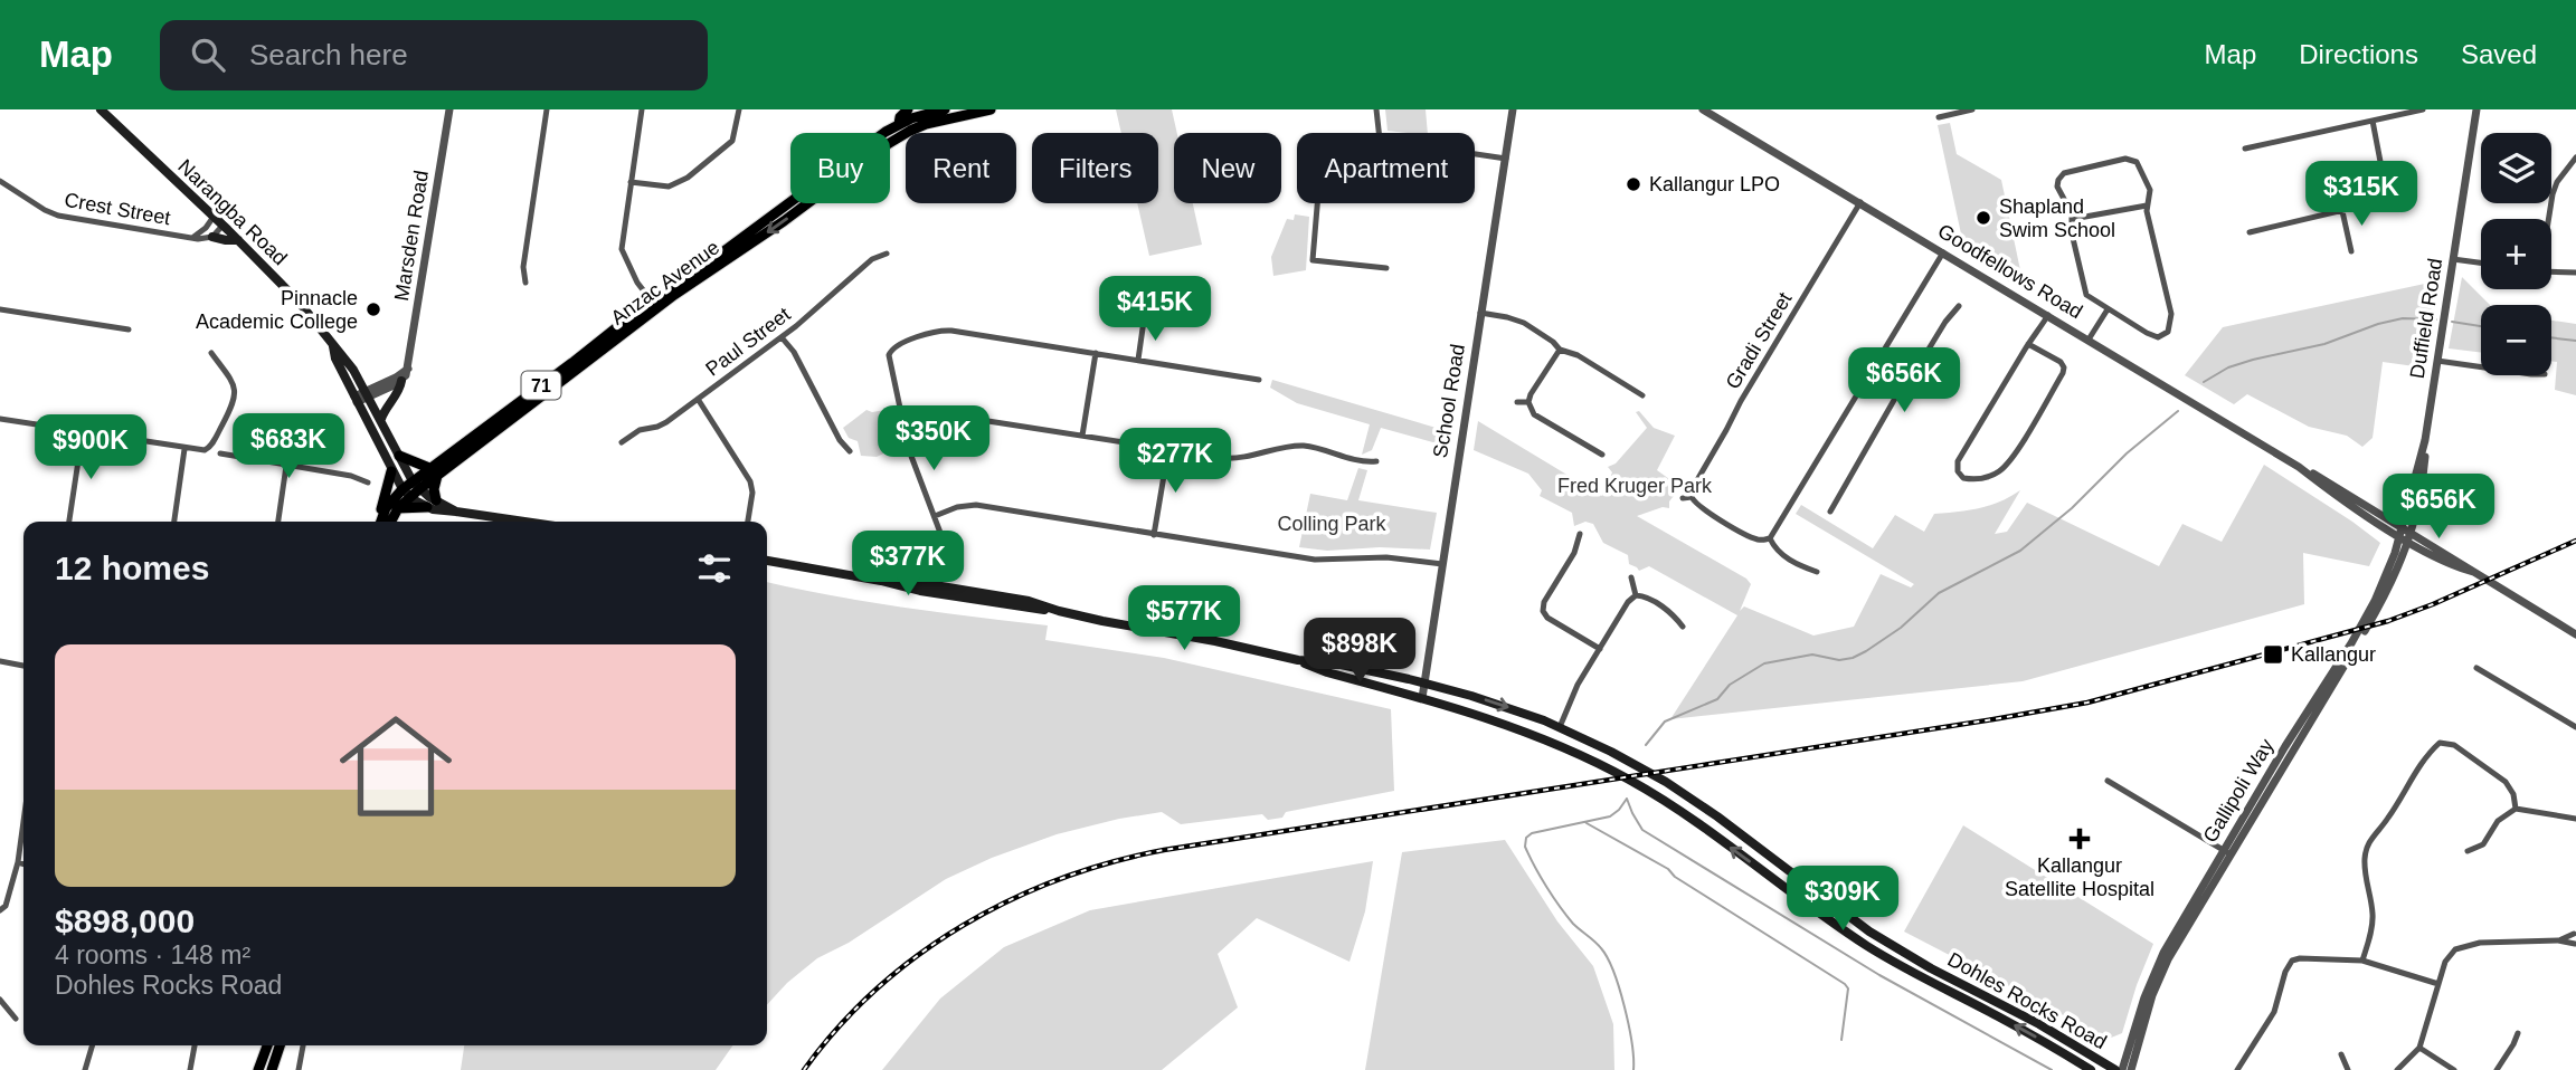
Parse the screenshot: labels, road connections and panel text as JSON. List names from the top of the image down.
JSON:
{
  "streets": {
    "highway": ["Anzac Avenue", "71"],
    "main road": ["Narangba Road", "Dohles Rocks Road"],
    "street": [
      "Crest Street",
      "Marsden Road",
      "Goodfellows Road",
      "Duffield Road",
      "Gradi Street",
      "Paul Street",
      "School Road",
      "Gallipoli Way"
    ]
  },
  "crossings": [
    ["Crest Street", "Narangba Road"],
    ["Narangba Road", "Anzac Avenue"],
    ["Goodfellows Road", "Duffield Road"],
    ["Goodfellows Road", "Gradi Street"],
    ["Goodfellows Road", "Gallipoli Way"],
    ["Duffield Road", "Gallipoli Way"],
    ["School Road", "Dohles Rocks Road"]
  ],
  "parks": ["Fred Kruger Park", "Colling Park"],
  "places": {
    "other": ["Kallangur LPO", "Shapland Swim School", "Pinnacle Academic College"],
    "transit": ["Kallangur"],
    "health": ["Kallangur Satellite Hospital"]
  },
  "page": {
    "header": "Map",
    "search": "Search here",
    "nav": ["Map", "Directions", "Saved"],
    "map_buttons": ["+", "−"],
    "chip": [
      "Buy",
      "Rent",
      "Filters",
      "New",
      "Apartment"
    ],
    "price": [
      "$315K",
      "$415K",
      "$656K",
      "$350K",
      "$683K",
      "$900K",
      "$277K",
      "$656K",
      "$377K",
      "$577K",
      "$898K",
      "$309K"
    ],
    "heading": "12 homes",
    "list": [
      {
        "name": "$898,000",
        "note": "4 rooms · 148 m² · Dohles Rocks Road"
      }
    ]
  }
}
